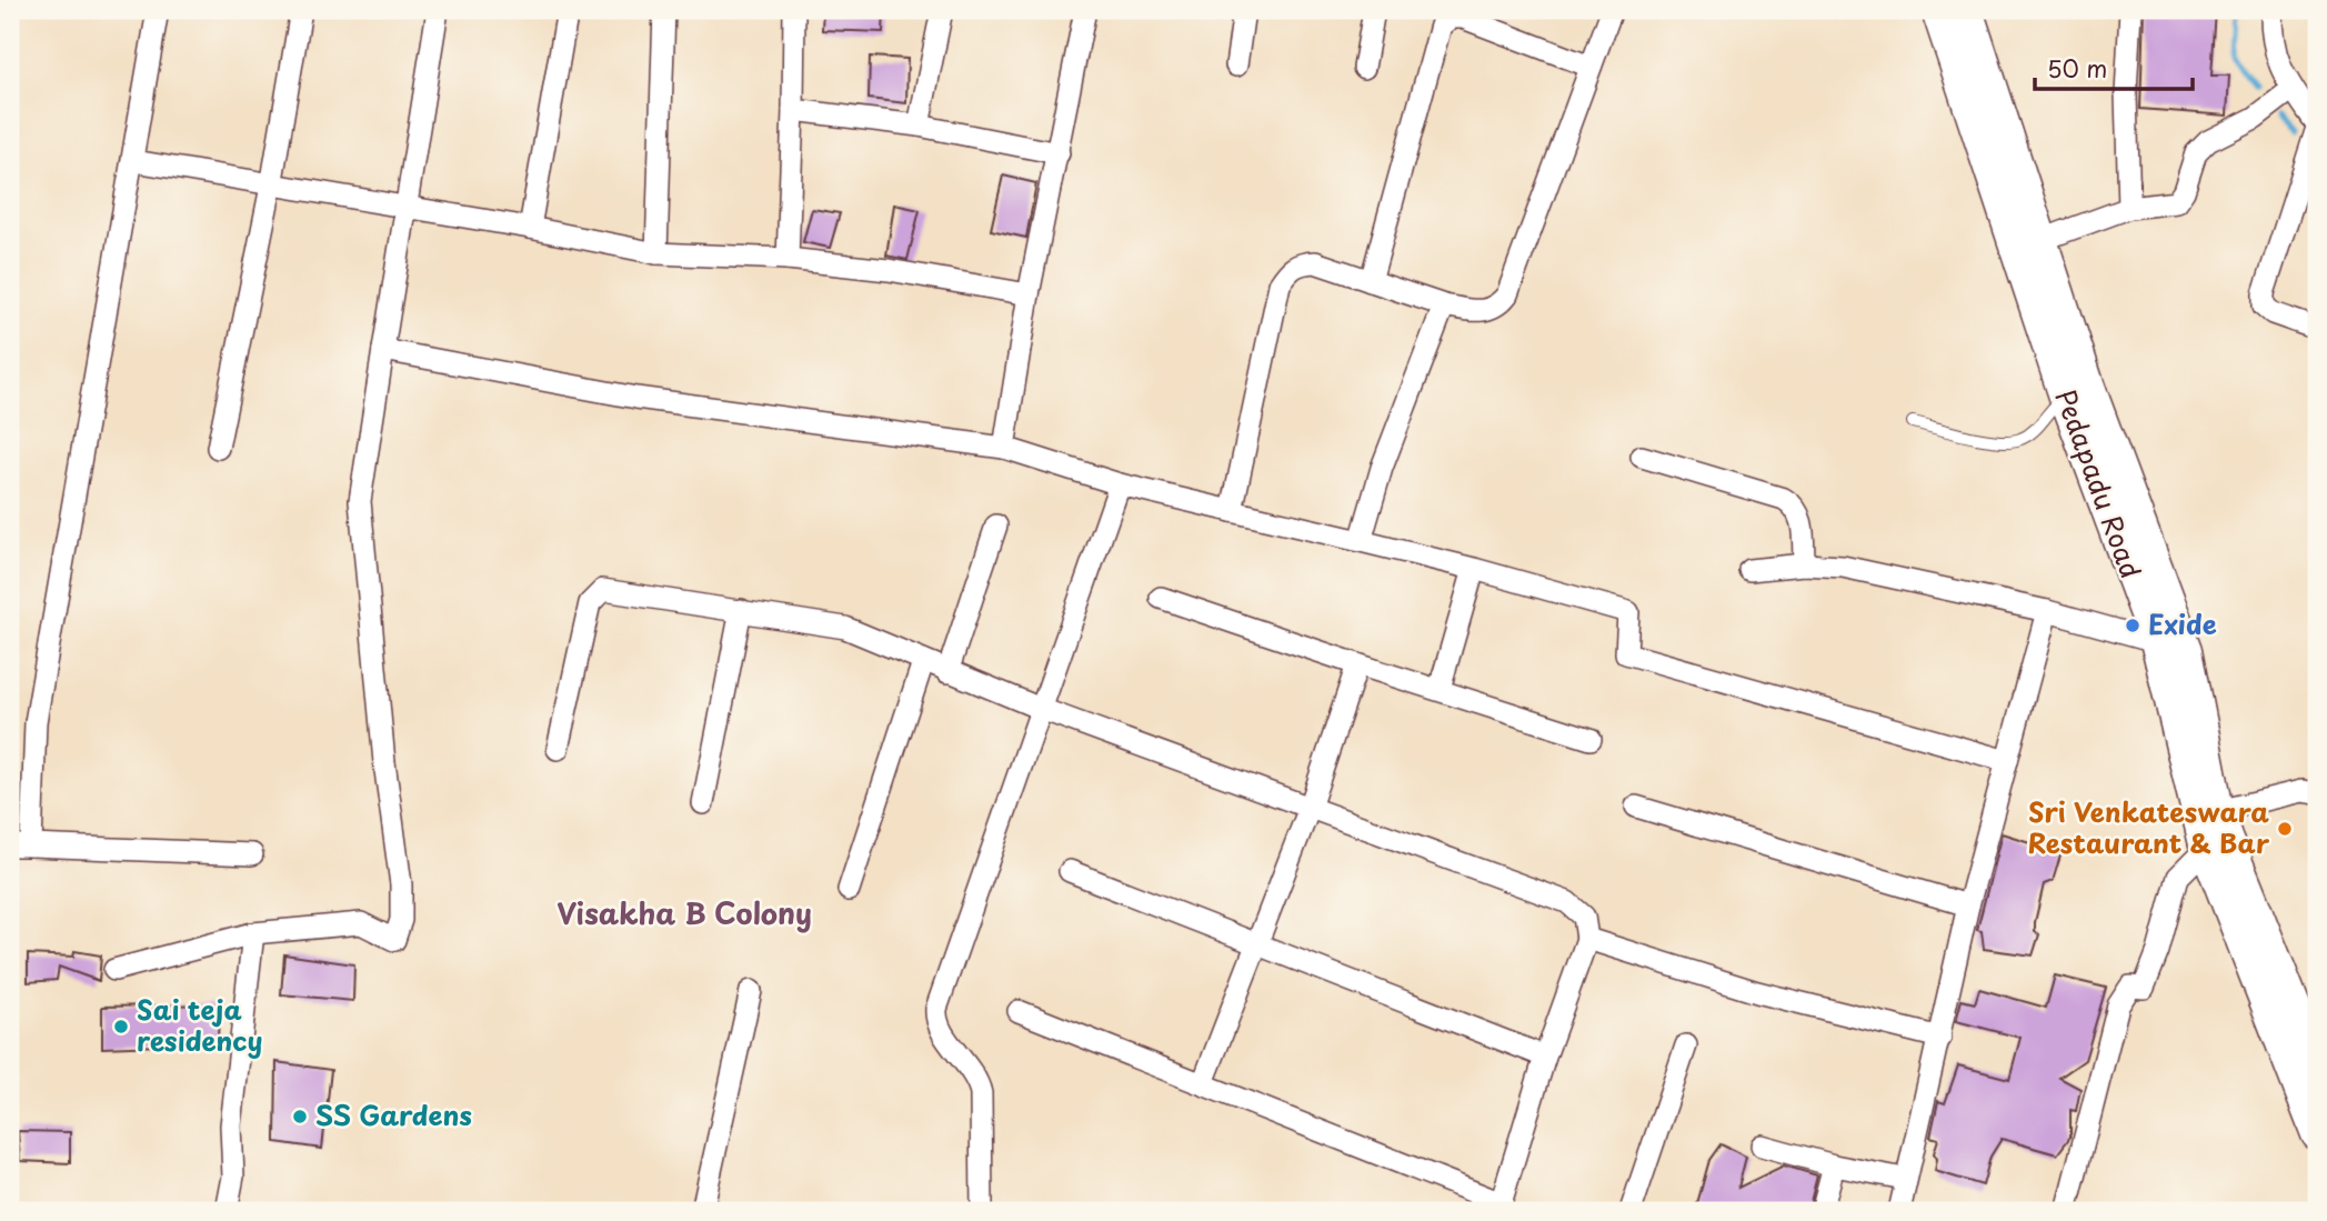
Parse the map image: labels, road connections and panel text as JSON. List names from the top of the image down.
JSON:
{
  "streets": {
    "main road": ["Pedapadu Road"]
  },
  "districts": ["Visakha B Colony"],
  "places": [
    "Exide",
    "Sri Venkateswara Restaurant & Bar",
    "Sai teja residency",
    "SS Gardens"
  ],
  "scale_bar": "50 m"
}
